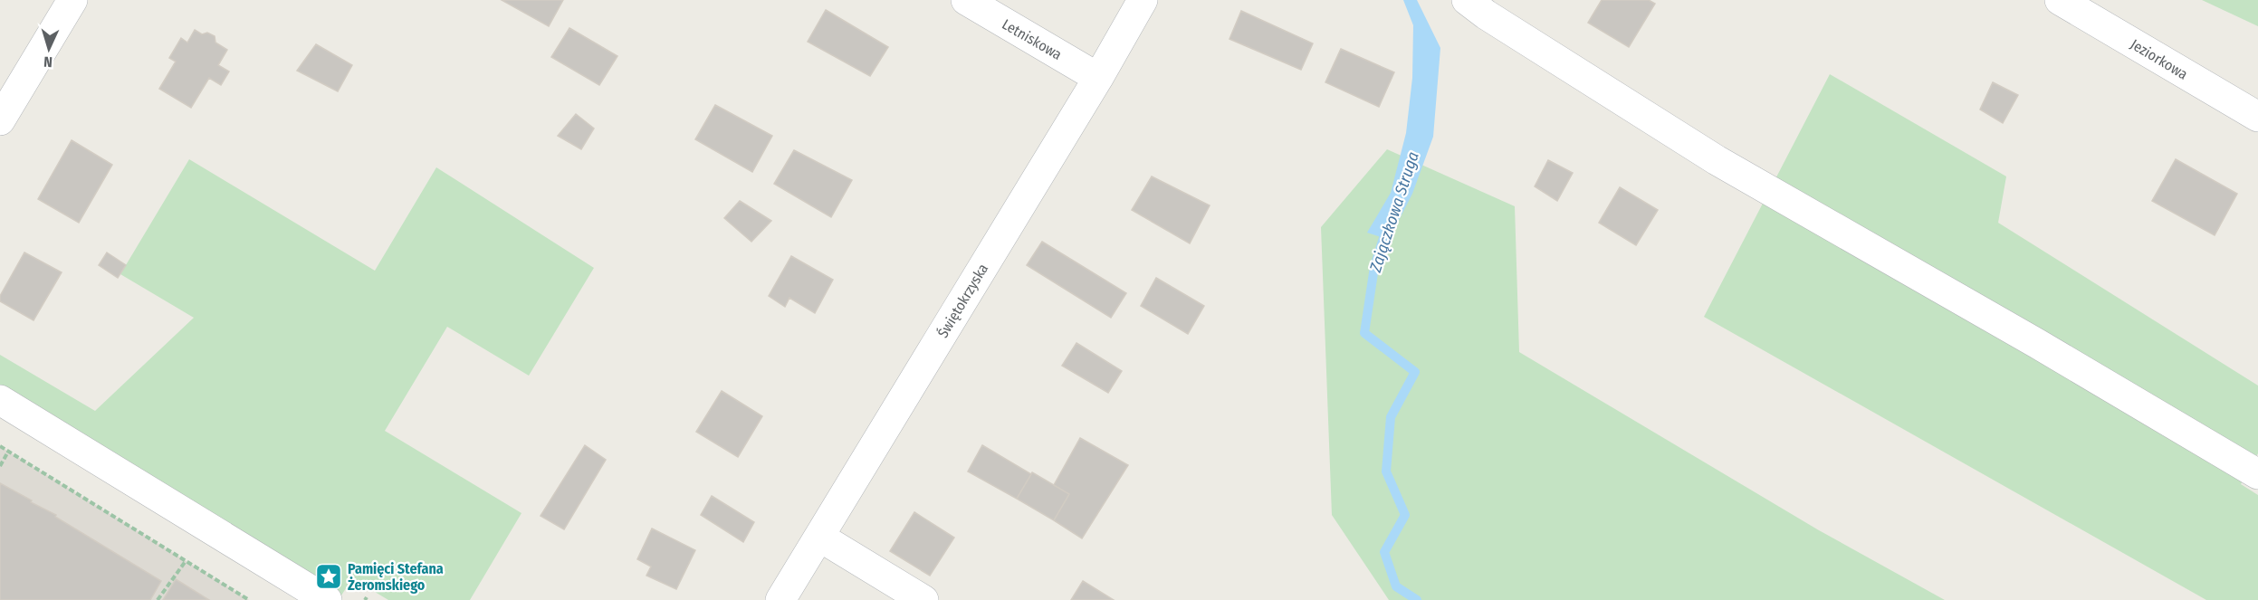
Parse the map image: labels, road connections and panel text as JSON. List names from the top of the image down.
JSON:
{
  "streets": {
    "street": ["Letniskowa", "Jeziorkowa", "Świętokrzyska"]
  },
  "crossings": [
    ["Letniskowa", "Świętokrzyska"]
  ],
  "water": ["Zajączkowa Struga"],
  "places": {
    "place": ["Pamięci Stefana Żeromskiego"]
  },
  "north": "bottom"
}
